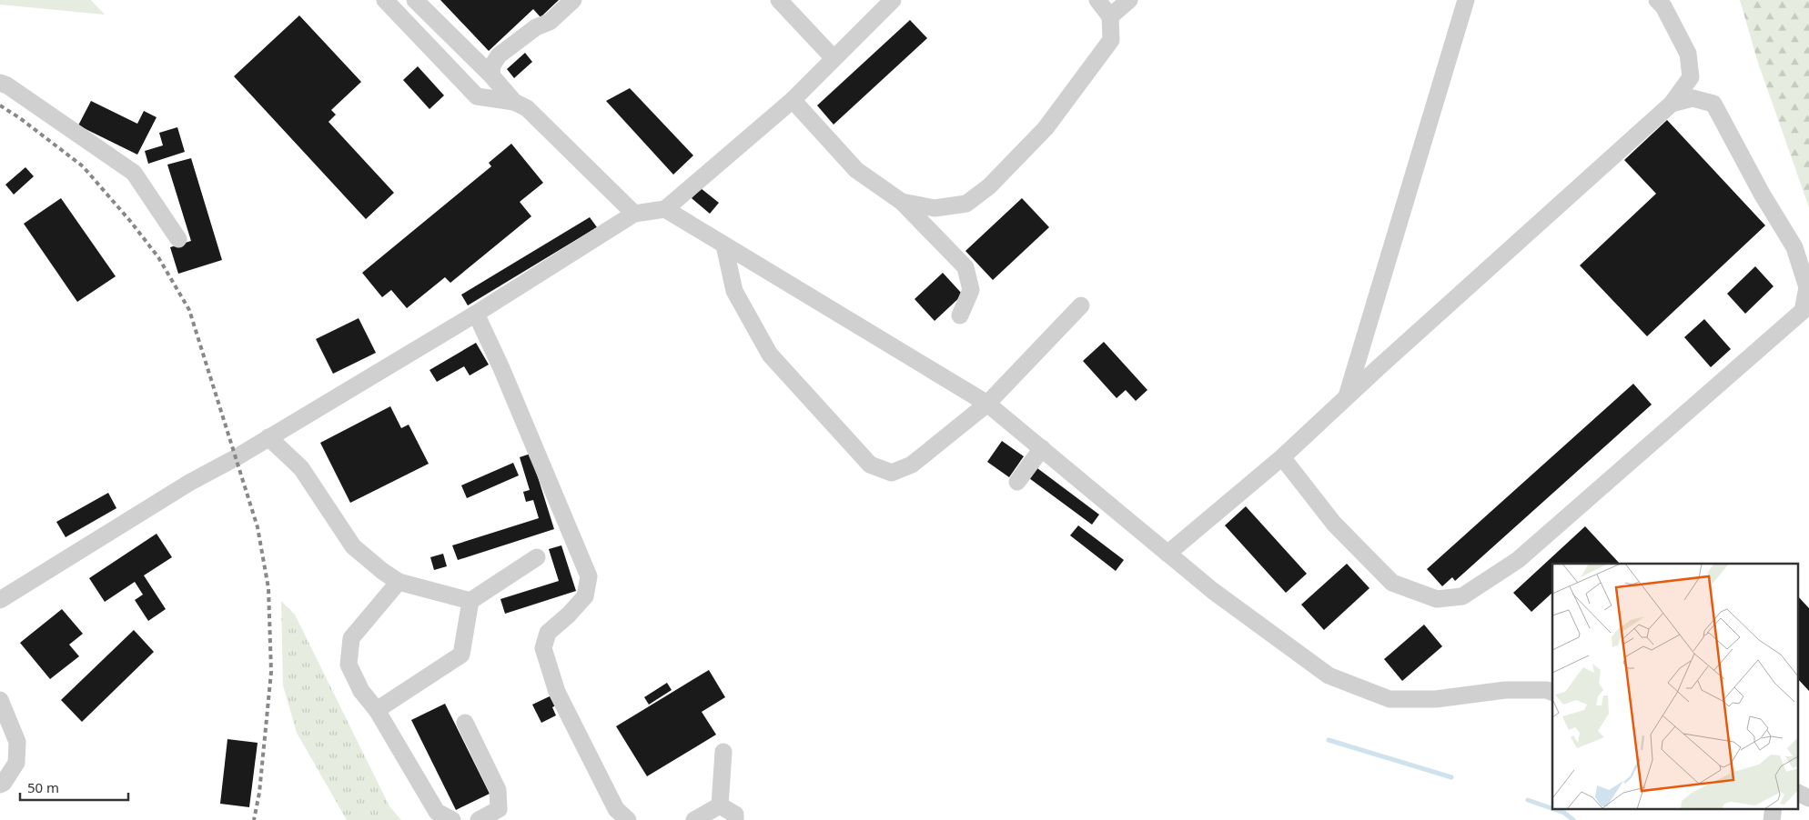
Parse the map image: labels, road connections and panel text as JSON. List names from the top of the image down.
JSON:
{
  "scale_bar": "50 m"
}
